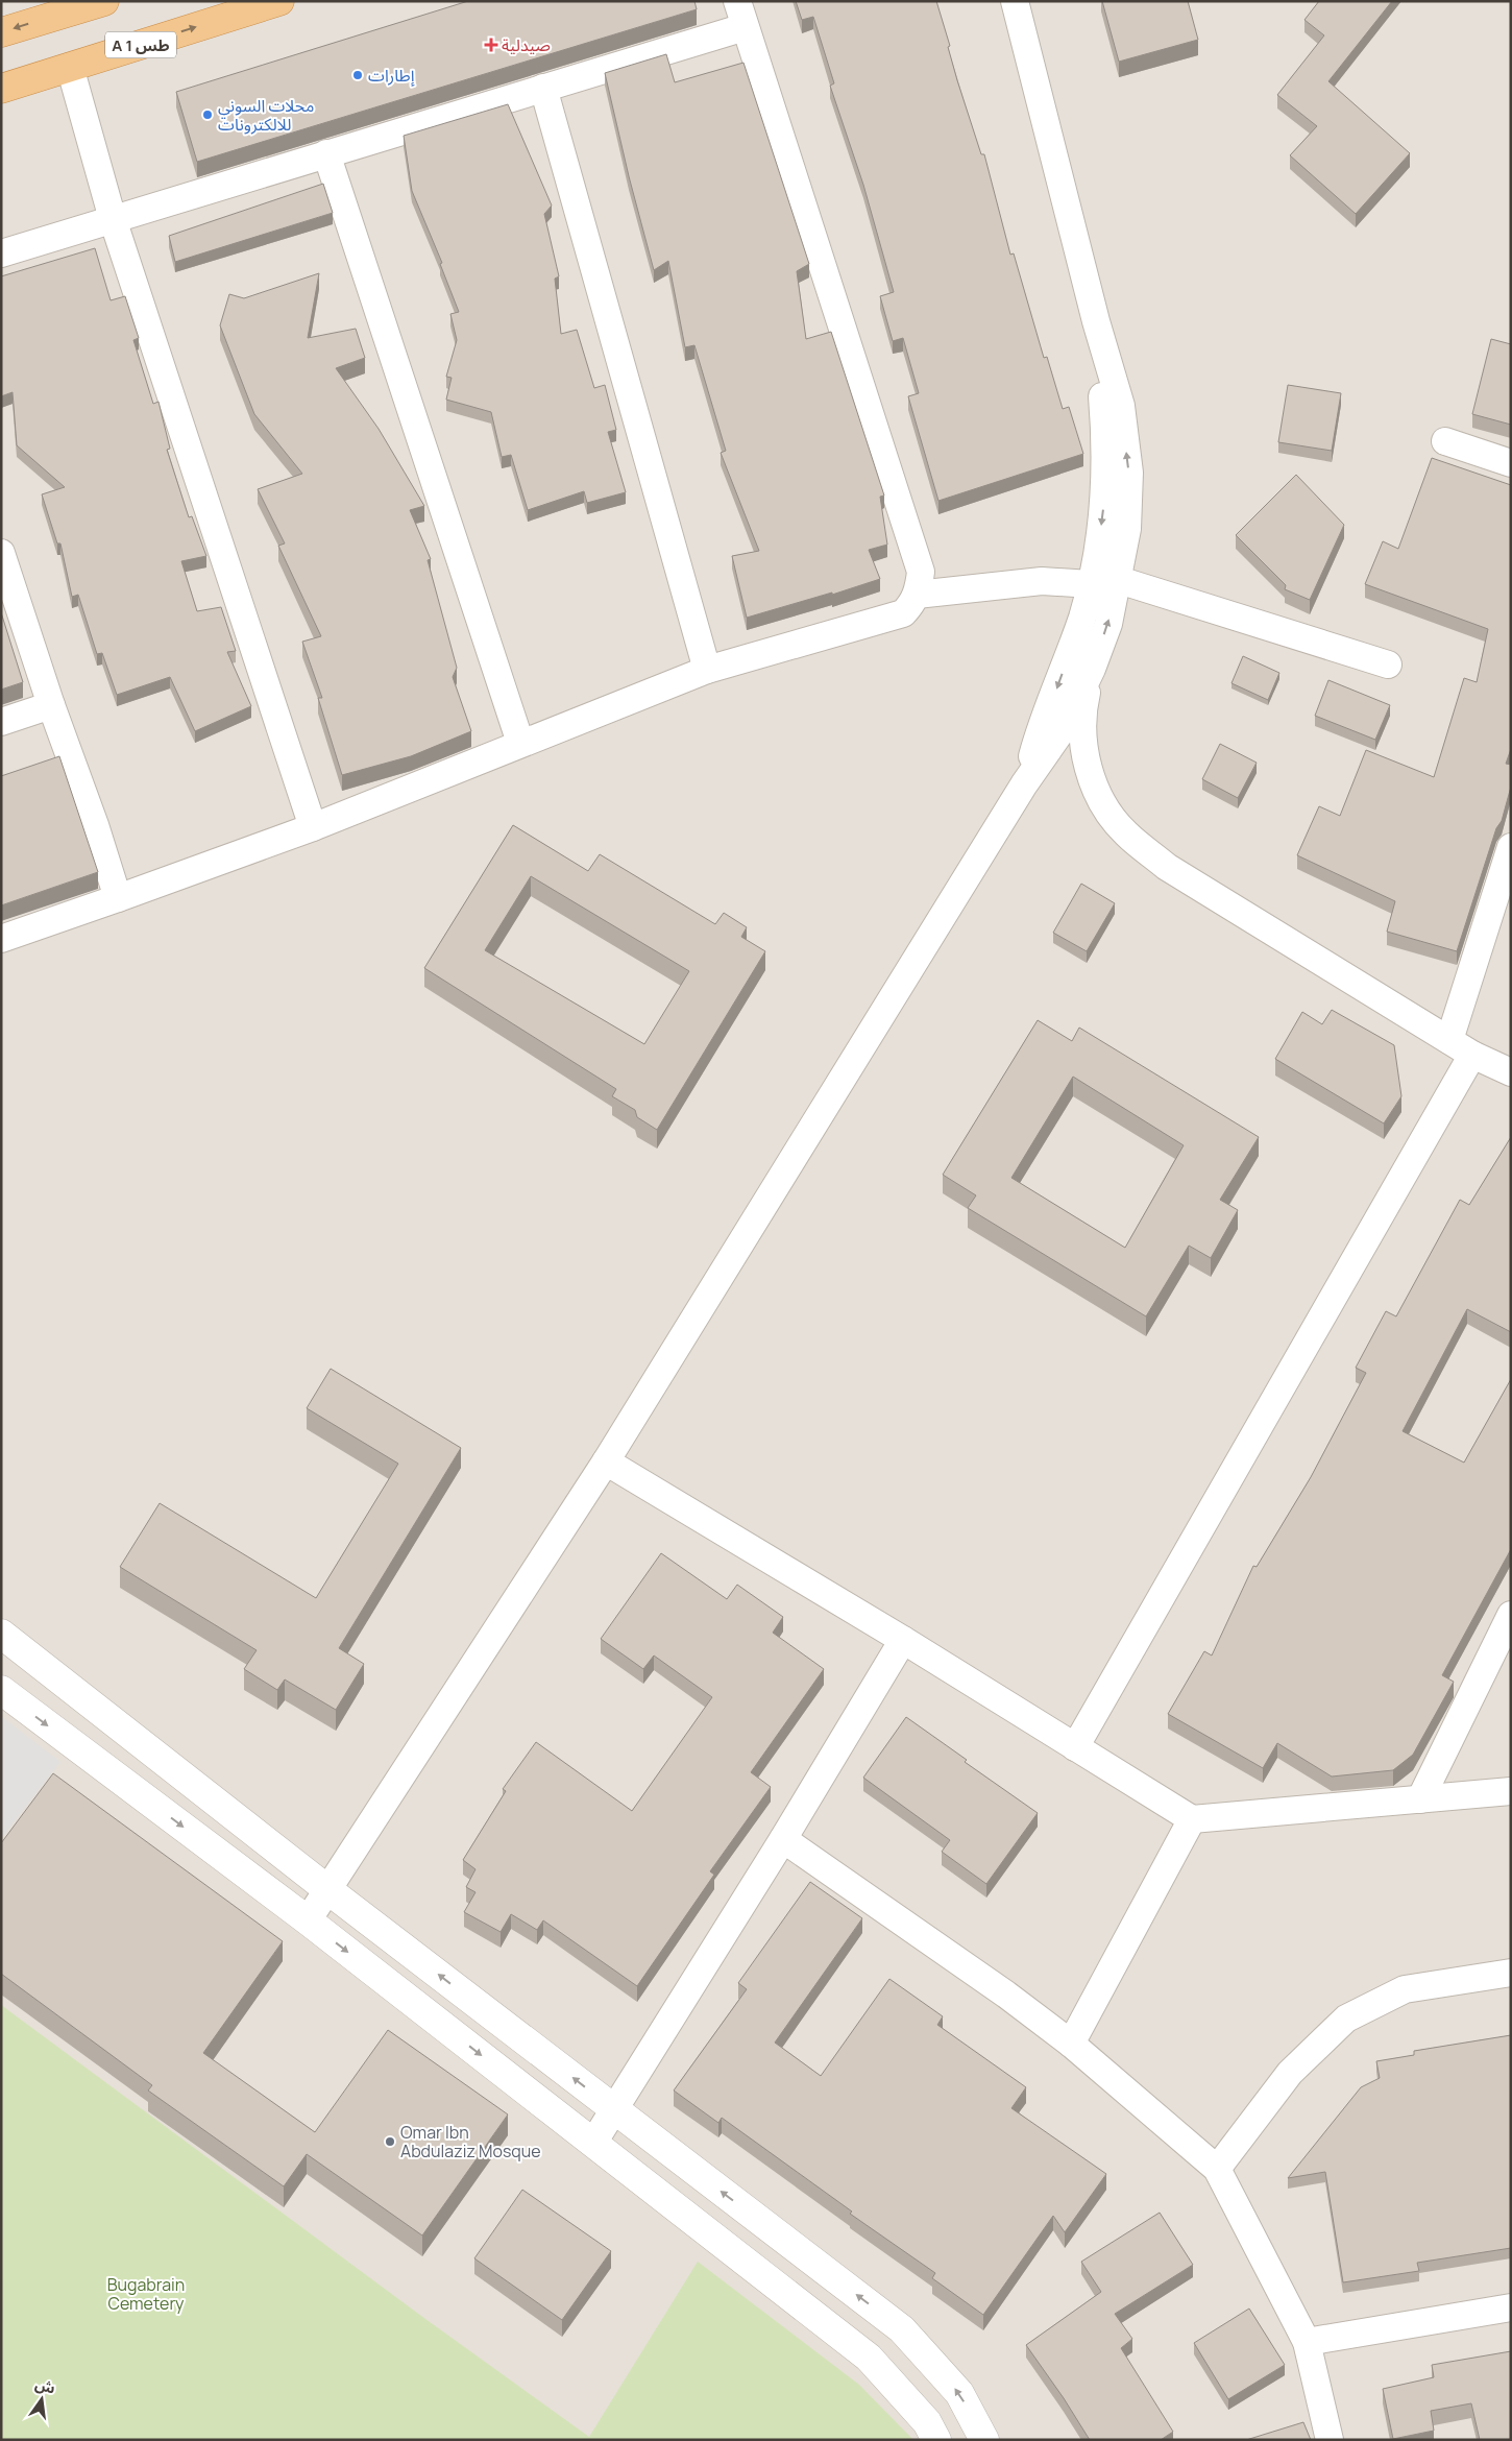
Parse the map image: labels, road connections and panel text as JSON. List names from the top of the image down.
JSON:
{
  "streets": {
    "highway": ["A 1 طس"]
  },
  "parks": ["Bugabrain Cemetery"],
  "places": {
    "health": ["صيدلية"],
    "other": ["إطارات", "محلات السوني للالكترونات", "Omar Ibn Abdulaziz Mosque"]
  },
  "north": "top"
}
